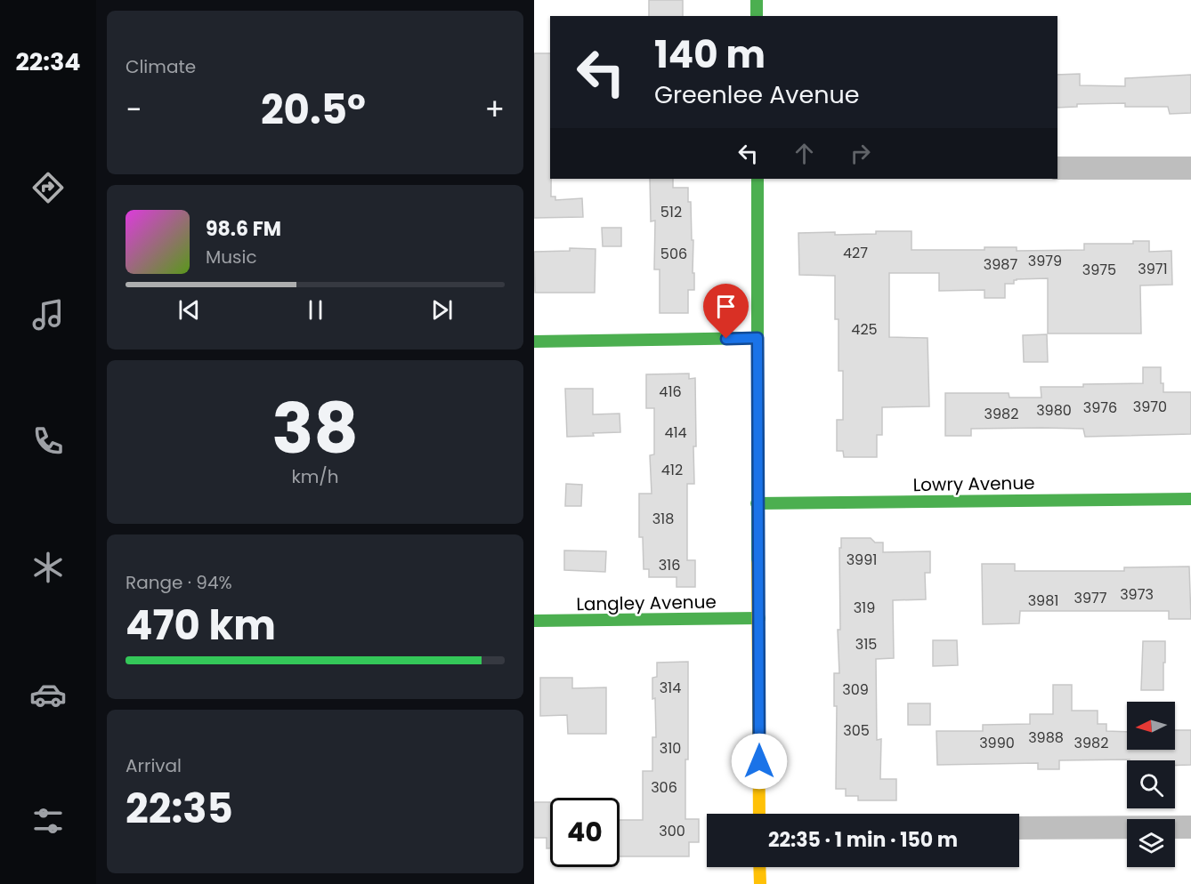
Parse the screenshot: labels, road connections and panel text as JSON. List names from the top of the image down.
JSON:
{
  "streets": {
    "street": ["Lowry Avenue", "Langley Avenue"]
  },
  "house_numbers": [
    "512",
    "427",
    "506",
    "3979",
    "3987",
    "3971",
    "3975",
    "425",
    "416",
    "3970",
    "3976",
    "3980",
    "3982",
    "414",
    "412",
    "318",
    "3991",
    "316",
    "3973",
    "3977",
    "3981",
    "319",
    "315",
    "314",
    "309",
    "305",
    "3988",
    "3990",
    "3982",
    "310",
    "306",
    "300"
  ],
  "north": "left",
  "page": {
    "tabs": "22:34",
    "tile": [
      "Climate",
      ["38", "km/h"],
      ["Range · 94%", "470 km"],
      ["Arrival", "22:35"]
    ],
    "turn": ["140 m", "Greenlee Avenue"],
    "heat": ["−", "20.5°", "+"],
    "song": ["98.6 FM", "Music"],
    "limit": "40",
    "trip": "22:35 · 1 min · 150 m"
  }
}
